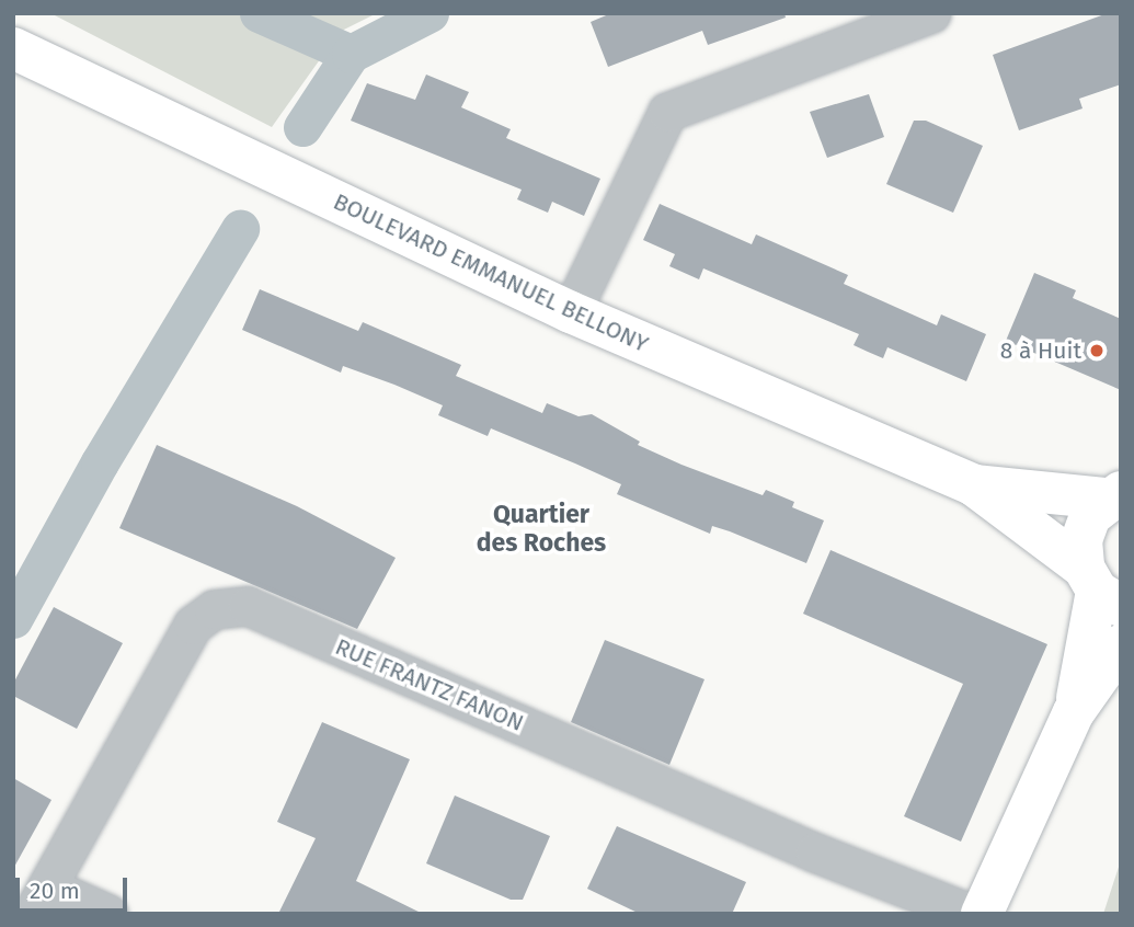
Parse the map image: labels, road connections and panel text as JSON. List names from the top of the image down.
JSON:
{
  "streets": {
    "street": ["BOULEVARD EMMANUEL BELLONY", "RUE FRANTZ FANON"]
  },
  "districts": ["Quartier des Roches"],
  "places": ["8 à Huit"],
  "scale_bar": "20 m"
}
